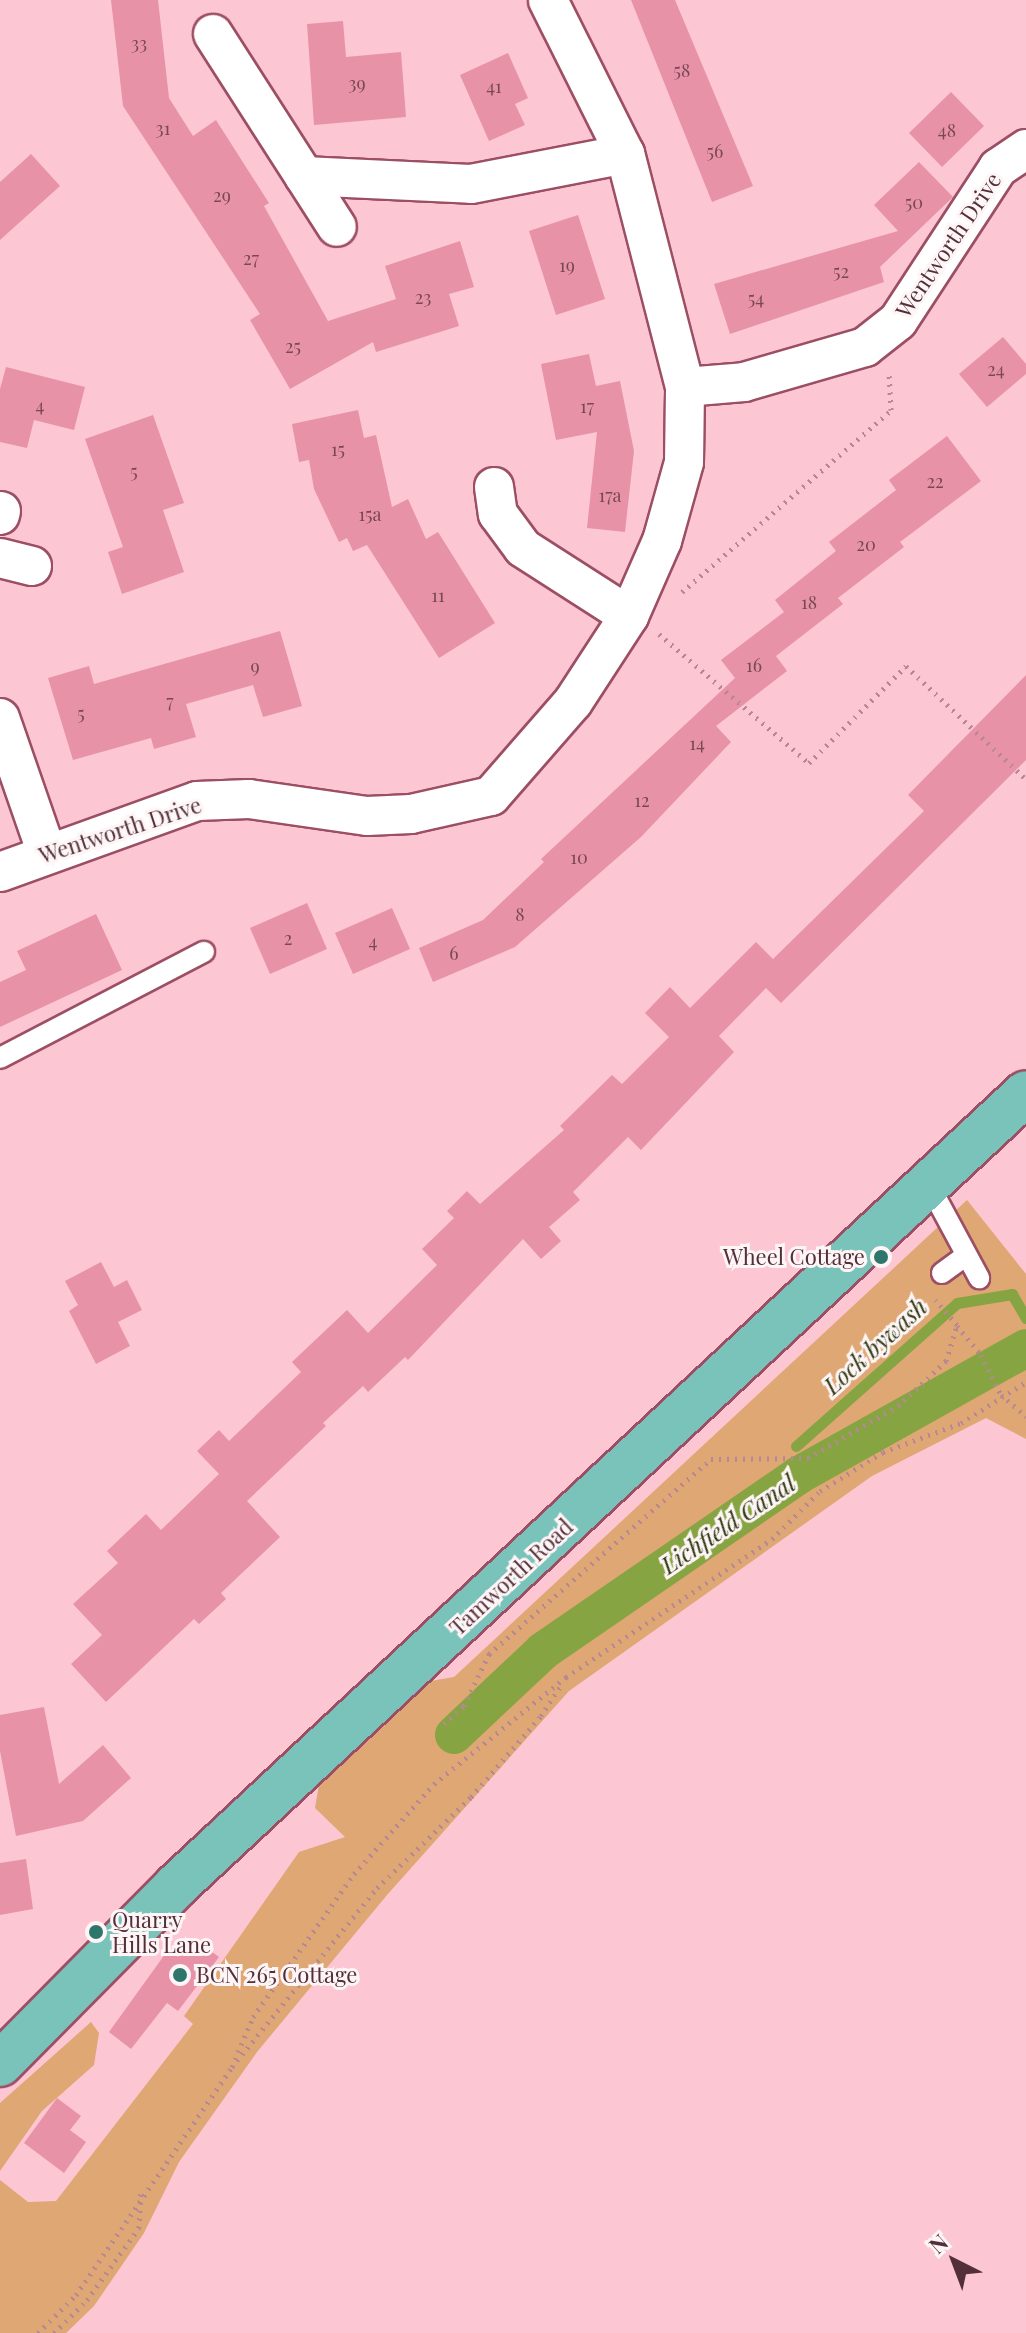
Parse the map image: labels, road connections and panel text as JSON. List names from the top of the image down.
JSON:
{
  "streets": {
    "main road": ["Tamworth Road"],
    "street": ["Wentworth Drive"]
  },
  "water": ["Lock bywash", "Lichfield Canal"],
  "places": ["Wheel Cottage", "Quarry Hills Lane", "BCN 265 Cottage"],
  "house_numbers": [
    "33",
    "58",
    "39",
    "41",
    "31",
    "48",
    "56",
    "29",
    "50",
    "27",
    "19",
    "52",
    "23",
    "54",
    "25",
    "24",
    "4",
    "17",
    "15",
    "5",
    "22",
    "17a",
    "15a",
    "20",
    "11",
    "18",
    "16",
    "9",
    "7",
    "5",
    "14",
    "12",
    "10",
    "8",
    "2",
    "4",
    "6"
  ],
  "north": "top left"
}
